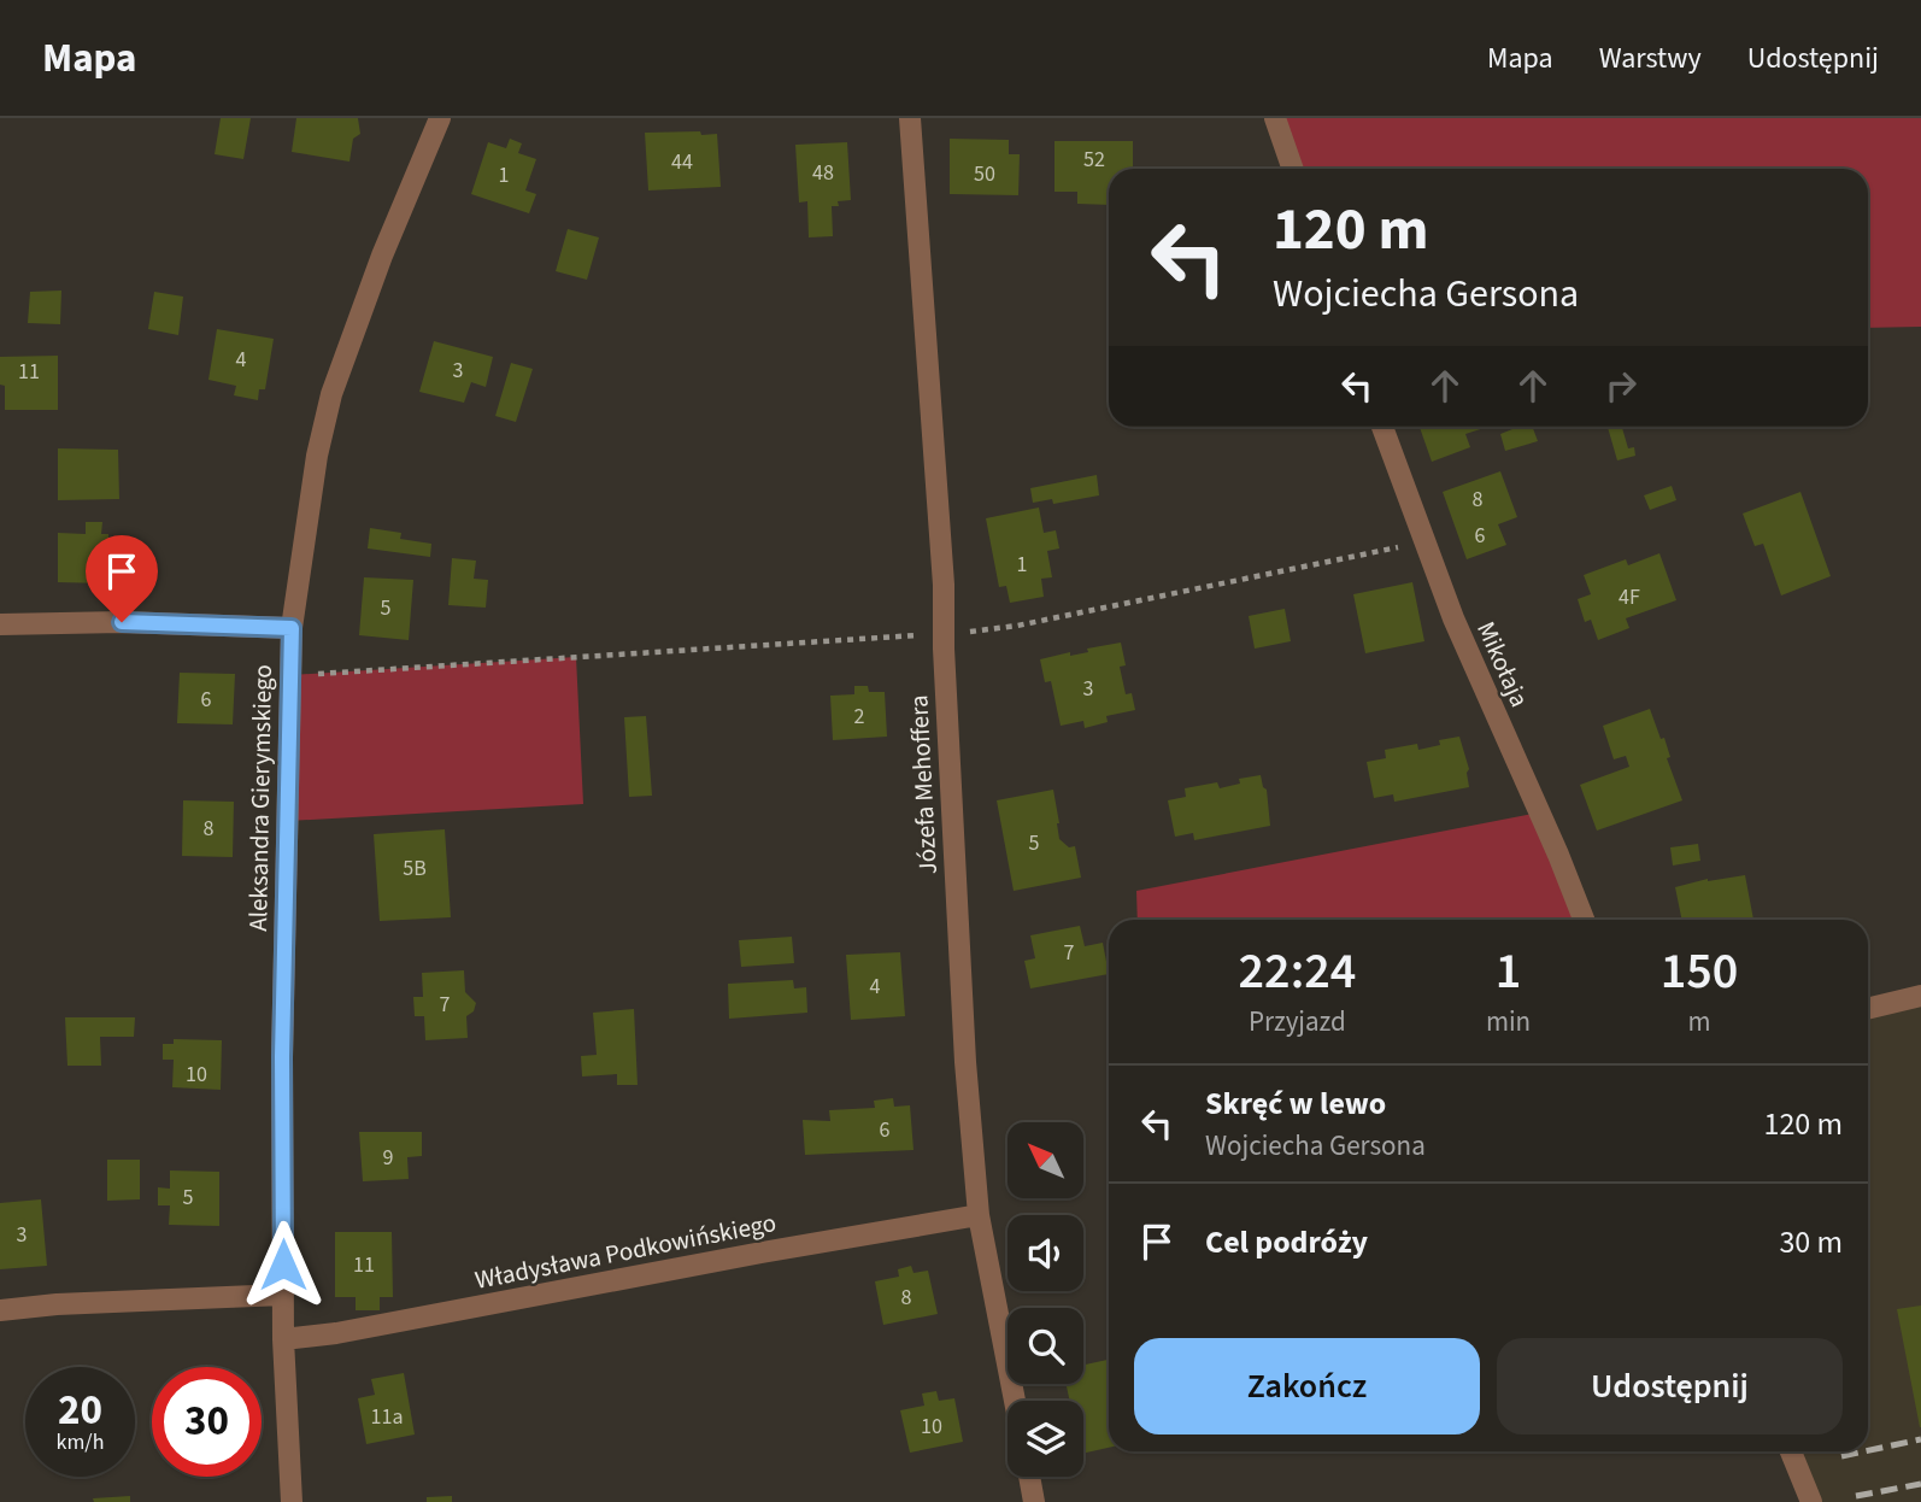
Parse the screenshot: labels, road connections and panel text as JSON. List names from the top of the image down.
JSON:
{
  "streets": {
    "street": [
      "Mikołaja",
      "Józefa Mehoffera",
      "Aleksandra Gierymskiego",
      "Władysława Podkowińskiego"
    ]
  },
  "crossings": [
    ["Józefa Mehoffera", "Władysława Podkowińskiego"],
    ["Aleksandra Gierymskiego", "Władysława Podkowińskiego"]
  ],
  "house_numbers": [
    "52",
    "44",
    "48",
    "50",
    "1",
    "4",
    "3",
    "11",
    "8",
    "6",
    "1",
    "4F",
    "5",
    "3",
    "6",
    "2",
    "8",
    "5",
    "5B",
    "7",
    "4",
    "7",
    "10",
    "6",
    "9",
    "5",
    "3",
    "11",
    "8",
    "11a",
    "10"
  ],
  "north": "top left",
  "page": {
    "header": "Mapa",
    "nav": ["Mapa", "Warstwy", "Udostępnij"],
    "turn": ["120 m", "Wojciecha Gersona"],
    "eta": [
      "22:24",
      "Przyjazd",
      "1",
      "min",
      "150",
      "m"
    ],
    "list": [
      {
        "name": "Skręć w lewo",
        "note": "Wojciecha Gersona",
        "value": "120 m"
      },
      {
        "name": "Cel podróży",
        "value": "30 m"
      }
    ],
    "buttons": ["Zakończ", "Udostępnij"],
    "speed": "20 km/h",
    "limit": "30"
  }
}
